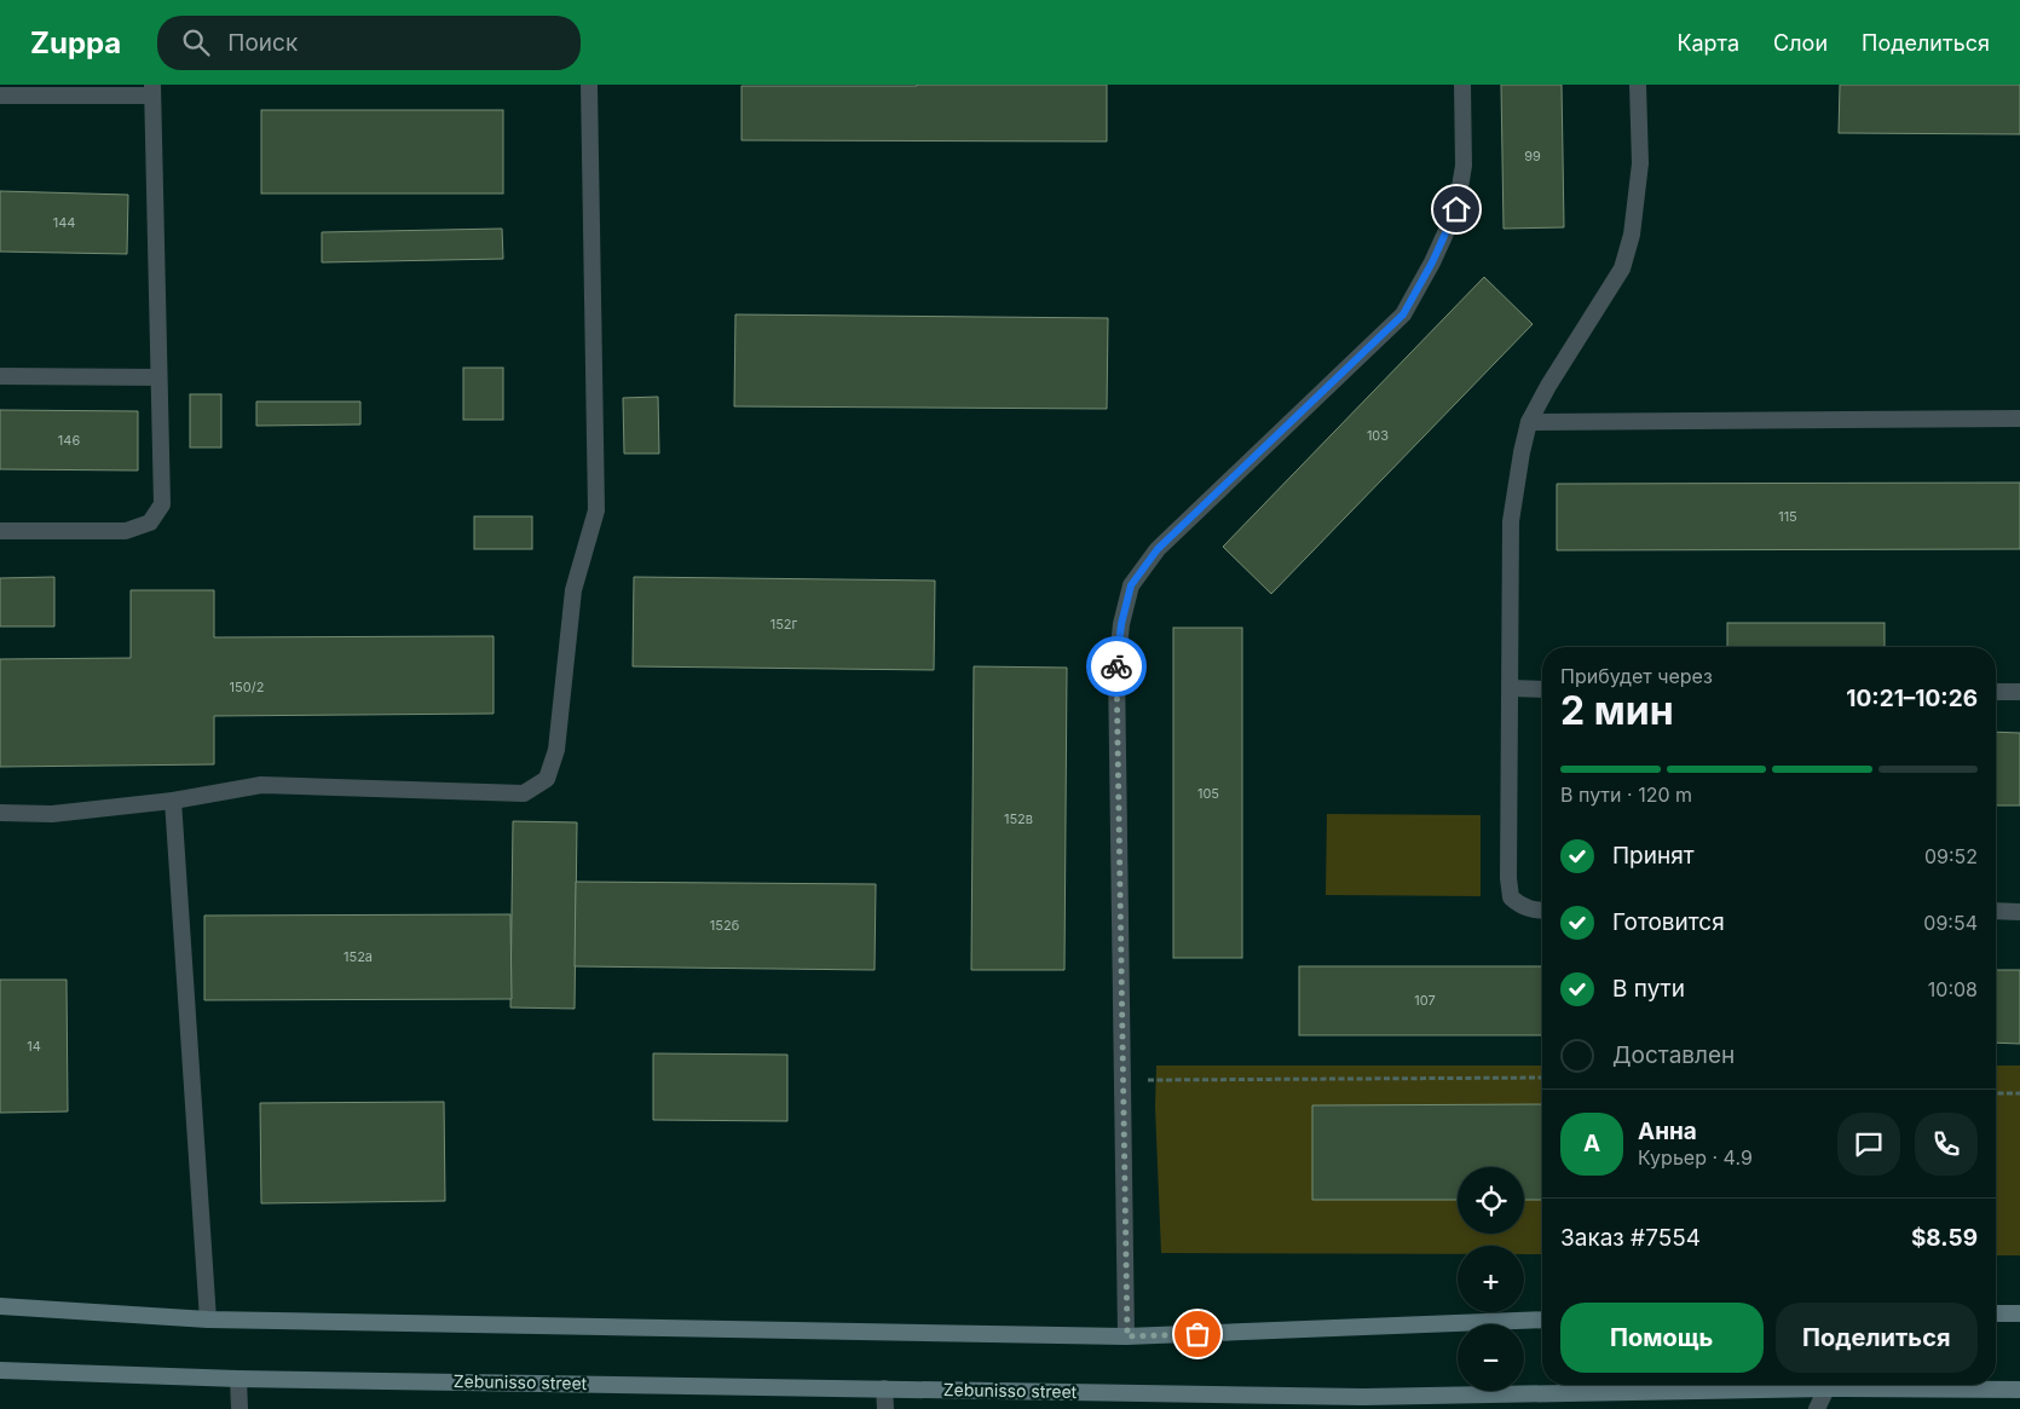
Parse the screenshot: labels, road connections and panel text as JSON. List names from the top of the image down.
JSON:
{
  "streets": {
    "main road": ["Zebunisso street"]
  },
  "house_numbers": [
    "99",
    "144",
    "103",
    "146",
    "115",
    "152г",
    "150/2",
    "105",
    "152в",
    "152б",
    "152а",
    "107",
    "14"
  ],
  "page": {
    "header": "Zuppa",
    "search": "Поиск",
    "nav": ["Карта", "Слои", "Поделиться"],
    "heading": ["2 мин", "Прибудет через", "10:21–10:26"],
    "panel": [
      "Анна",
      "Курьер · 4.9",
      "Заказ #7554",
      "$8.59"
    ],
    "bar": "В пути · 120 m",
    "list": [
      ["Принят", "09:52"],
      ["Готовится", "09:54"],
      ["В пути", "10:08"],
      "Доставлен"
    ],
    "round": "А",
    "map_buttons": ["+", "−"],
    "buttons": ["Помощь", "Поделиться"]
  }
}
